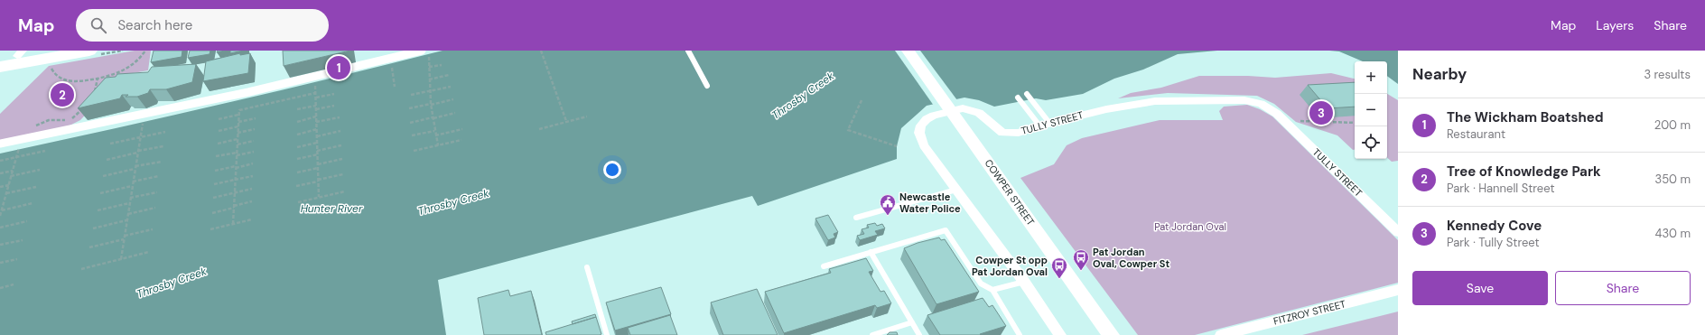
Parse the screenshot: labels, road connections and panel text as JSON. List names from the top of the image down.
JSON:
{
  "streets": {
    "main road": ["COWPER STREET"],
    "street": ["TULLY STREET", "FITZROY STREET"]
  },
  "water": ["Throsby Creek", "Hunter River"],
  "parks": ["Pat Jordan Oval"],
  "places": {
    "public building": ["Newcastle Water Police"],
    "bus stop": ["Pat Jordan Oval, Cowper St", "Cowper St opp Pat Jordan Oval"]
  },
  "page": {
    "header": "Map",
    "search": "Search here",
    "nav": ["Map", "Layers", "Share"],
    "heading": ["Nearby", "3 results"],
    "pins": ["1", "2", "3"],
    "map_buttons": ["+", "−"],
    "list": [
      {
        "mark": "1",
        "name": "The Wickham Boatshed",
        "note": "Restaurant",
        "value": "200 m"
      },
      {
        "mark": "2",
        "name": "Tree of Knowledge Park",
        "note": "Park · Hannell Street",
        "value": "350 m"
      },
      {
        "mark": "3",
        "name": "Kennedy Cove",
        "note": "Park · Tully Street",
        "value": "430 m"
      }
    ],
    "buttons": ["Save", "Share"]
  }
}
